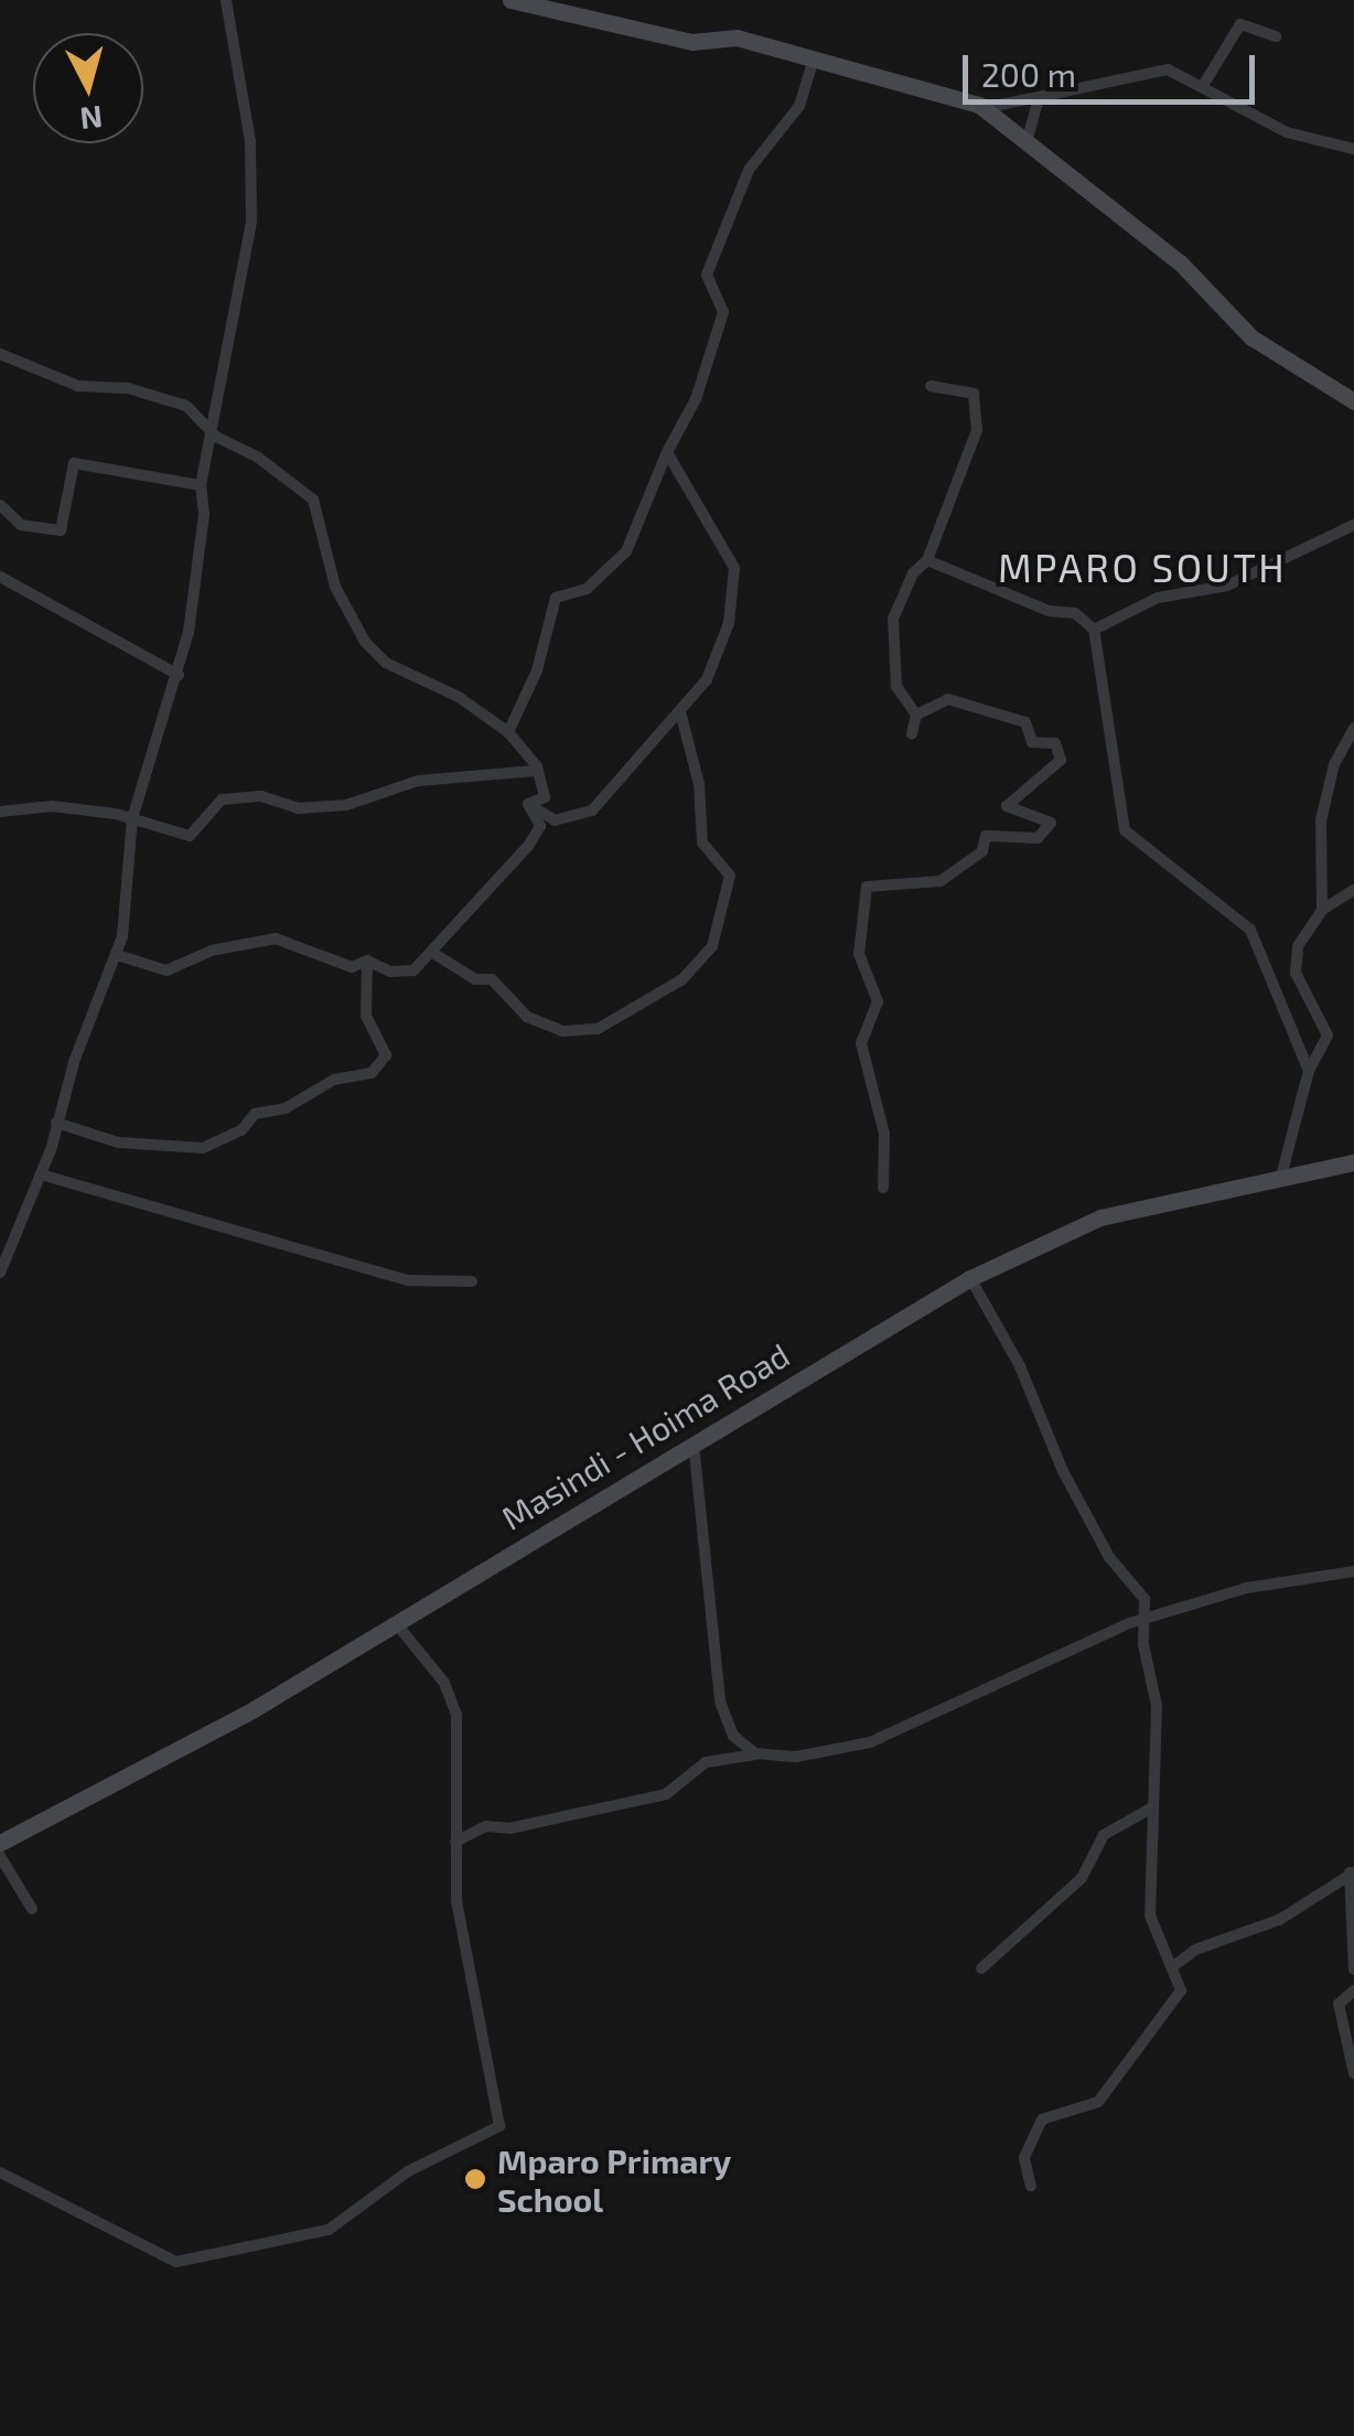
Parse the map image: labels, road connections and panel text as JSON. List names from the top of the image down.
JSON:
{
  "streets": {
    "main road": ["Masindi - Hoima Road"]
  },
  "districts": ["MPARO SOUTH"],
  "places": ["Mparo Primary School"],
  "scale_bar": "200 m",
  "north": "bottom"
}
